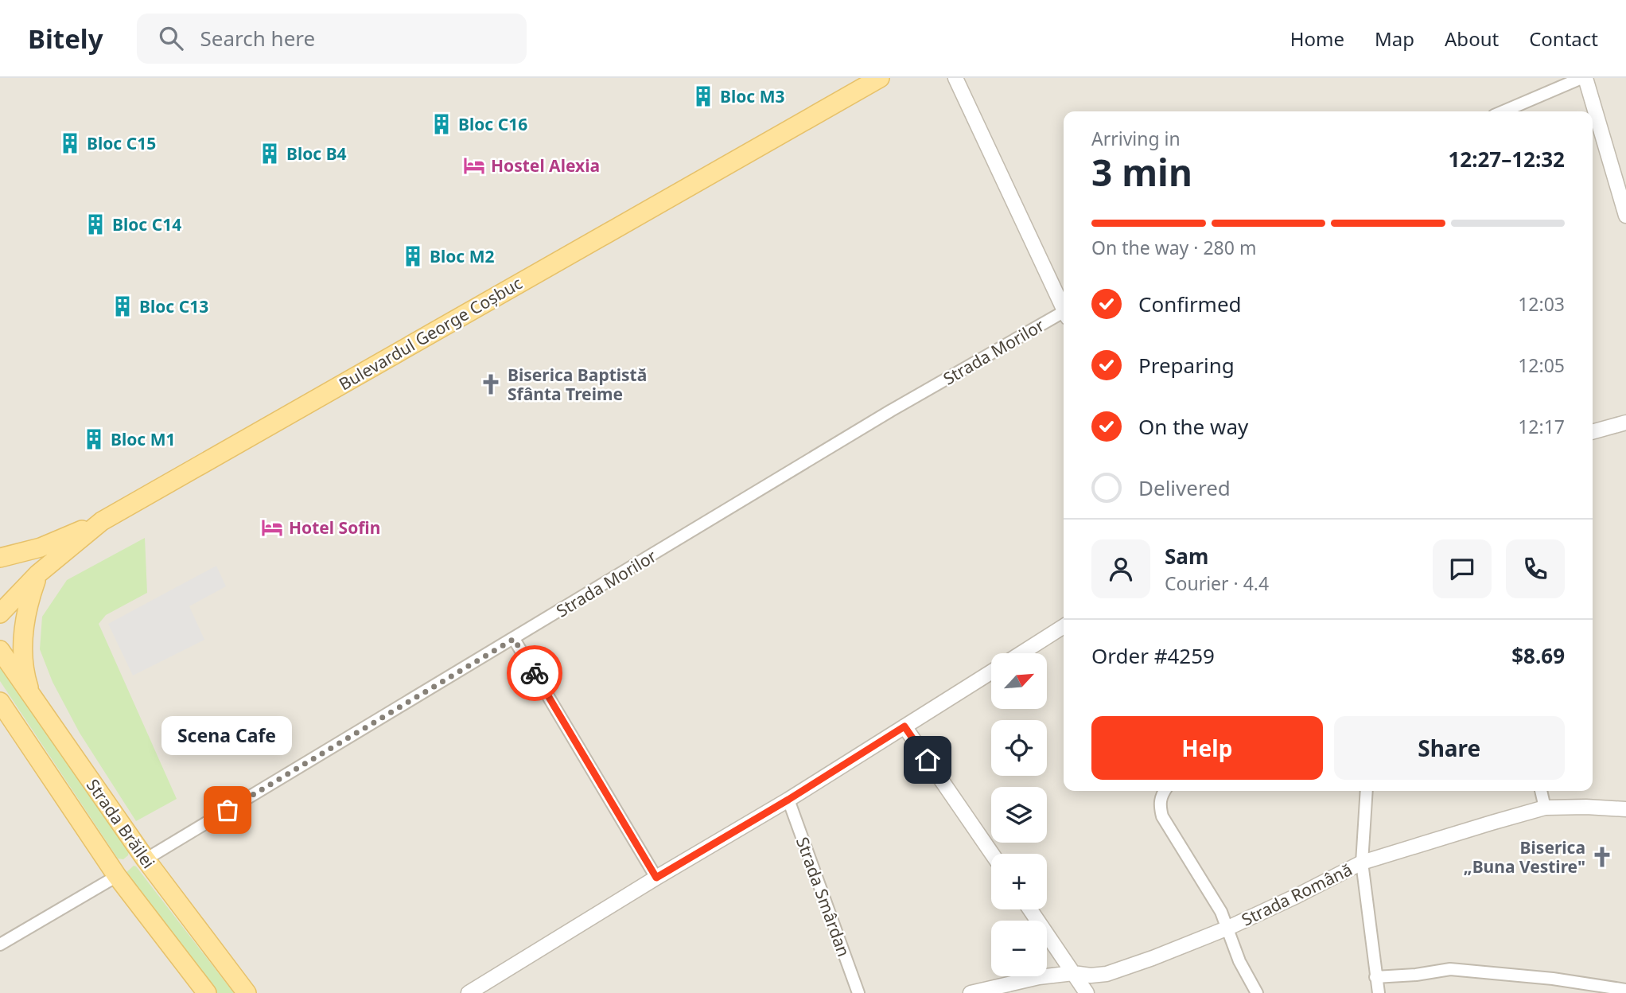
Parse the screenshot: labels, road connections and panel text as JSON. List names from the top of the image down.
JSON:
{
  "streets": {
    "main road": ["Bulevardul George Coșbuc", "Strada Brăilei"],
    "street": ["Strada Morilor", "Strada Română", "Strada Smârdan"]
  },
  "crossings": [
    ["Strada Morilor", "Strada Brăilei"]
  ],
  "places": {
    "building": [
      "Bloc M3",
      "Bloc C16",
      "Bloc C15",
      "Bloc B4",
      "Bloc C14",
      "Bloc M2",
      "Bloc C13",
      "Bloc M1"
    ],
    "hotel": ["Hostel Alexia", "Hotel Sofin"],
    "church": ["Biserica Baptistă Sfânta Treime", "Biserica „Buna Vestire\""],
    "other": ["Scena Cafe"]
  },
  "north": "top right",
  "page": {
    "header": "Bitely",
    "search": "Search here",
    "nav": [
      "Home",
      "Map",
      "About",
      "Contact"
    ],
    "heading": ["3 min", "Arriving in", "12:27–12:32"],
    "panel": [
      "Sam",
      "Courier · 4.4",
      "Order #4259",
      "$8.69"
    ],
    "bar": "On the way · 280 m",
    "list": [
      ["Confirmed", "12:03"],
      ["Preparing", "12:05"],
      ["On the way", "12:17"],
      "Delivered"
    ],
    "map_buttons": ["+", "−"],
    "buttons": ["Help", "Share"],
    "bubble": "Scena Cafe"
  }
}
